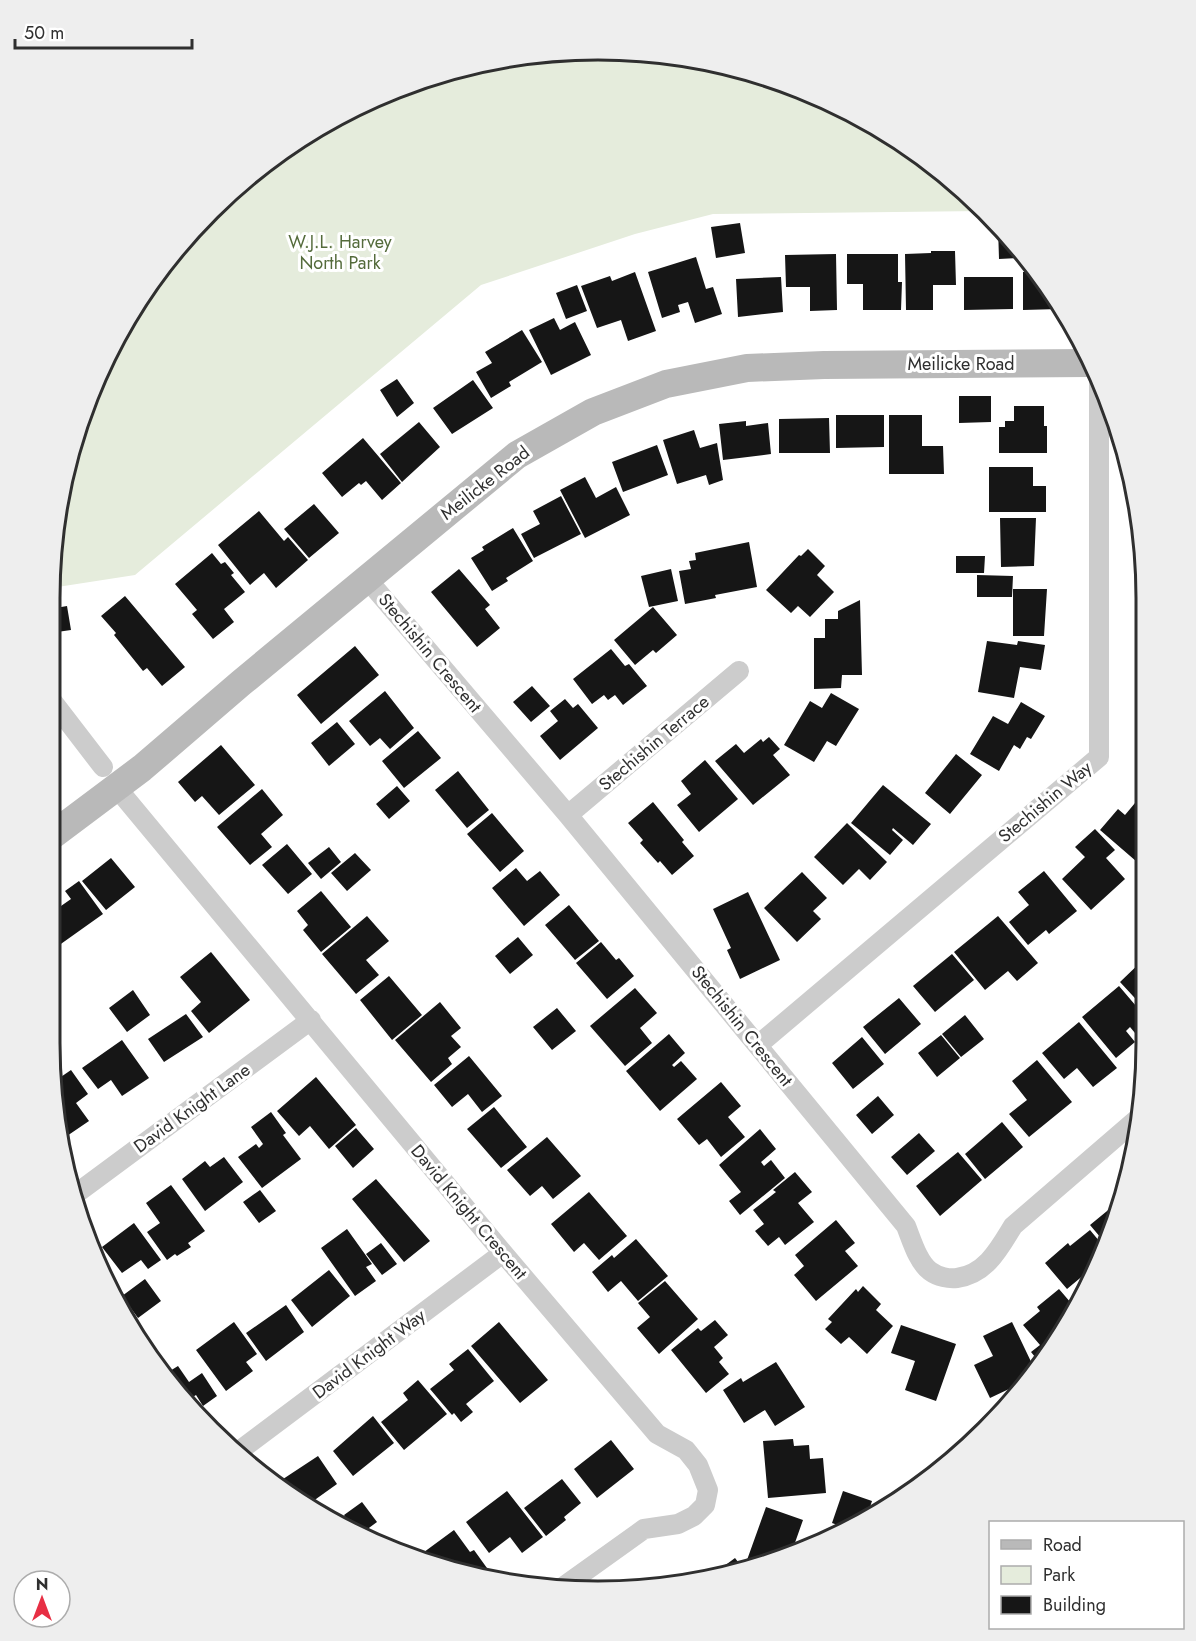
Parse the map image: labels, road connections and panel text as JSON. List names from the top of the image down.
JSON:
{
  "streets": {
    "street": [
      "Meilicke Road",
      "Stechishin Crescent",
      "Stechishin Terrace",
      "Stechishin Way",
      "David Knight Lane",
      "David Knight Crescent",
      "David Knight Way"
    ]
  },
  "crossings": [
    ["Meilicke Road", "Stechishin Crescent"],
    ["Meilicke Road", "David Knight Crescent"],
    ["Stechishin Crescent", "Stechishin Terrace"],
    ["Stechishin Crescent", "Stechishin Way"],
    ["David Knight Lane", "David Knight Crescent"],
    ["David Knight Crescent", "David Knight Way"]
  ],
  "parks": ["W.J.L. Harvey North Park"],
  "legend": ["Road", "Park", "Building"],
  "scale_bar": "50 m",
  "north": "top"
}
